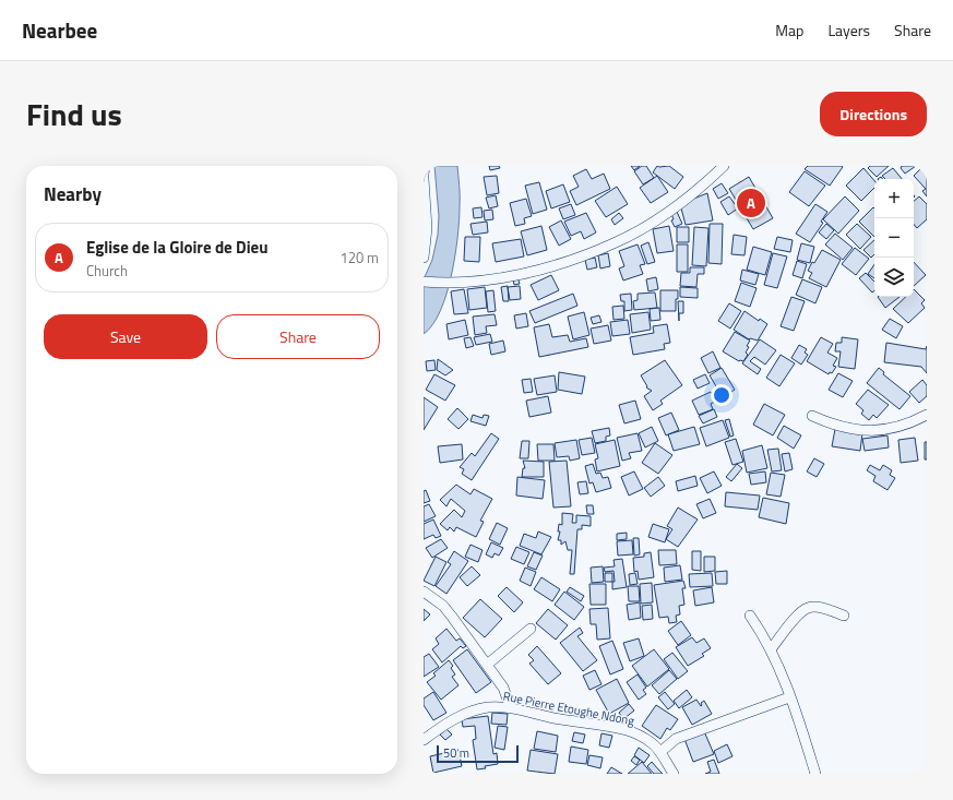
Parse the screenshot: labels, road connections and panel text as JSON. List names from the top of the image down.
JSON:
{
  "streets": {
    "street": ["Rue Pierre Etoughe Ndong"]
  },
  "scale_bar": "50 m",
  "page": {
    "header": "Nearbee",
    "nav": ["Map", "Layers", "Share"],
    "title": "Find us",
    "buttons": [
      "Directions",
      ["Save", "Share"]
    ],
    "heading": "Nearby",
    "map_buttons": ["+", "−"],
    "pins": "A",
    "list": [
      {
        "mark": "A",
        "name": "Eglise de la Gloire de Dieu",
        "note": "Church",
        "value": "120 m"
      }
    ],
    "scale": "50 m"
  }
}
